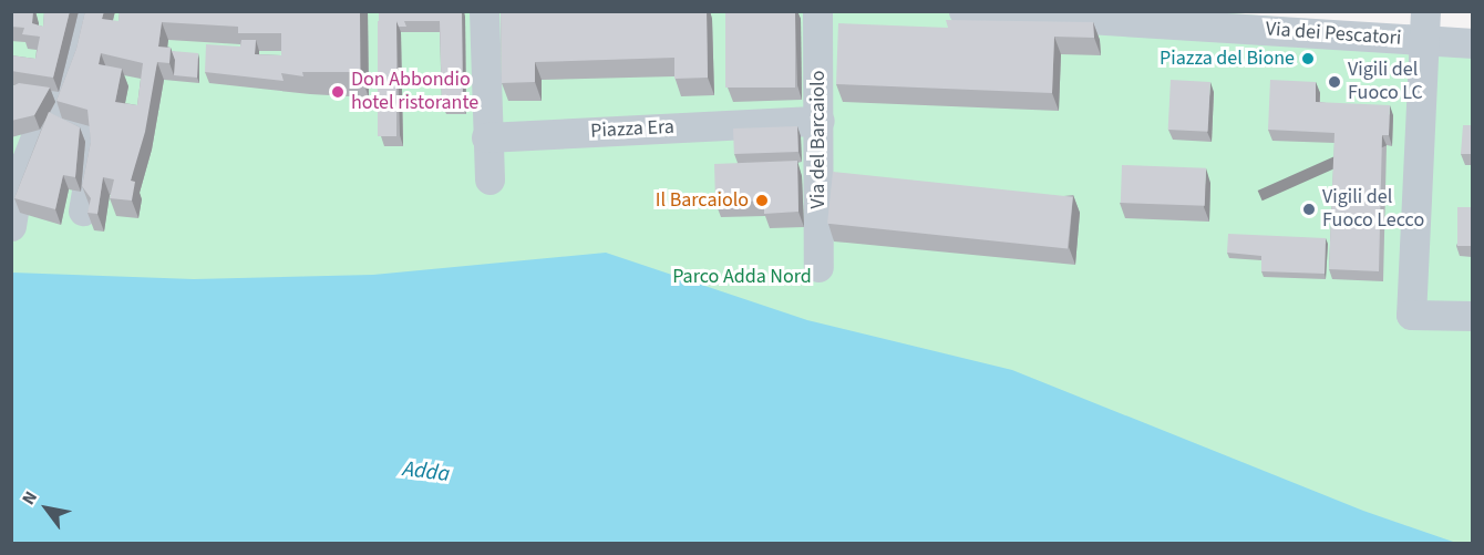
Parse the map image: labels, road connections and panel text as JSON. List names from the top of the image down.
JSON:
{
  "streets": {
    "street": ["Via dei Pescatori", "Piazza Era", "Via del Barcaiolo"]
  },
  "crossings": [
    ["Piazza Era", "Via del Barcaiolo"]
  ],
  "water": ["Adda"],
  "parks": ["Parco Adda Nord"],
  "places": [
    "Piazza del Bione",
    "Vigili del Fuoco LC",
    "Don Abbondio hotel ristorante",
    "Il Barcaiolo",
    "Vigili del Fuoco Lecco"
  ],
  "north": "top left"
}
